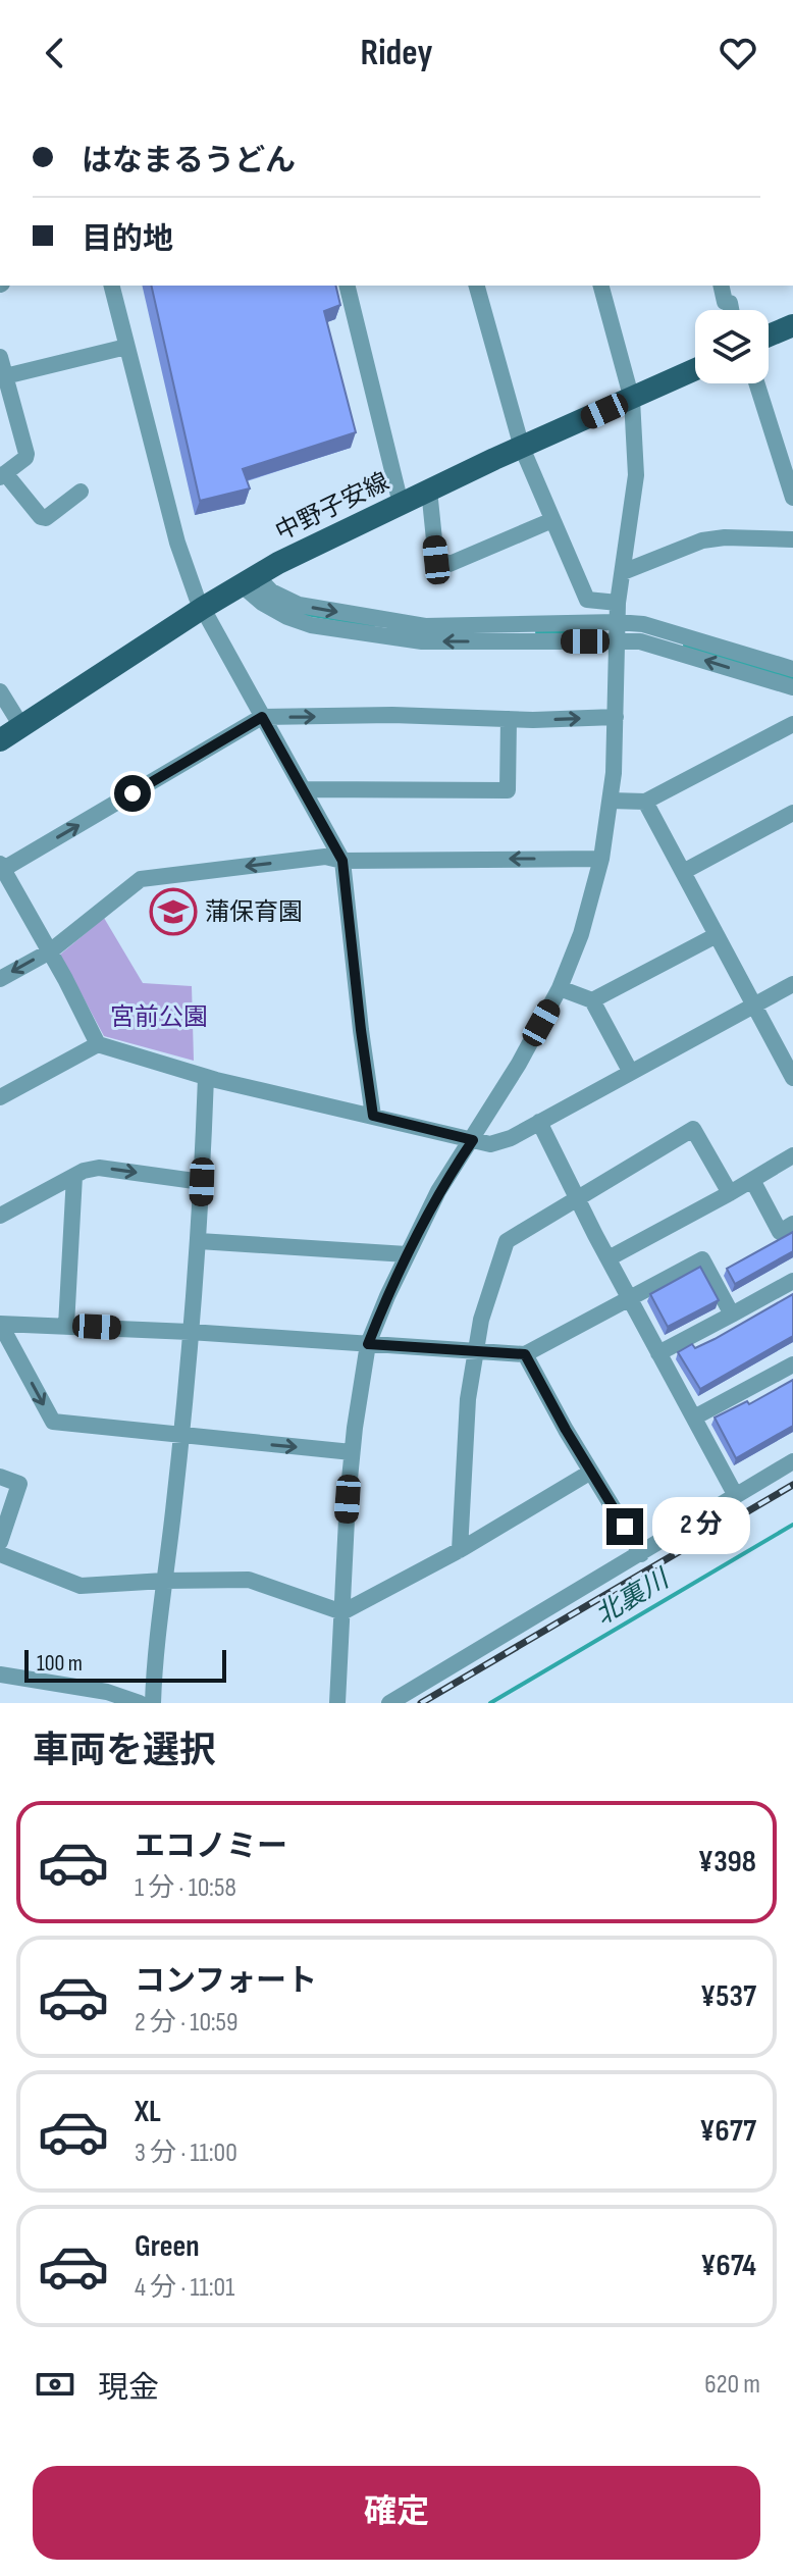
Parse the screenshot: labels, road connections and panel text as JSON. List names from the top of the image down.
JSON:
{
  "streets": {
    "main road": ["中野子安線"]
  },
  "water": ["北裏川"],
  "parks": ["宮前公園"],
  "places": {
    "school or university": ["蒲保育園"]
  },
  "scale_bar": "100 m",
  "page": {
    "header": "Ridey",
    "banner": ["はなまるうどん", "目的地"],
    "bubble": "2 分",
    "scale": "100 m",
    "heading": "車両を選択",
    "list": [
      {
        "name": "エコノミー",
        "note": "1 分 · 10:58",
        "value": "¥398"
      },
      {
        "name": "コンフォート",
        "note": "2 分 · 10:59",
        "value": "¥537"
      },
      {
        "name": "XL",
        "note": "3 分 · 11:00",
        "value": "¥677"
      },
      {
        "name": "Green",
        "note": "4 分 · 11:01",
        "value": "¥674"
      }
    ],
    "pay": ["現金", "620 m"],
    "buttons": "確定"
  }
}
